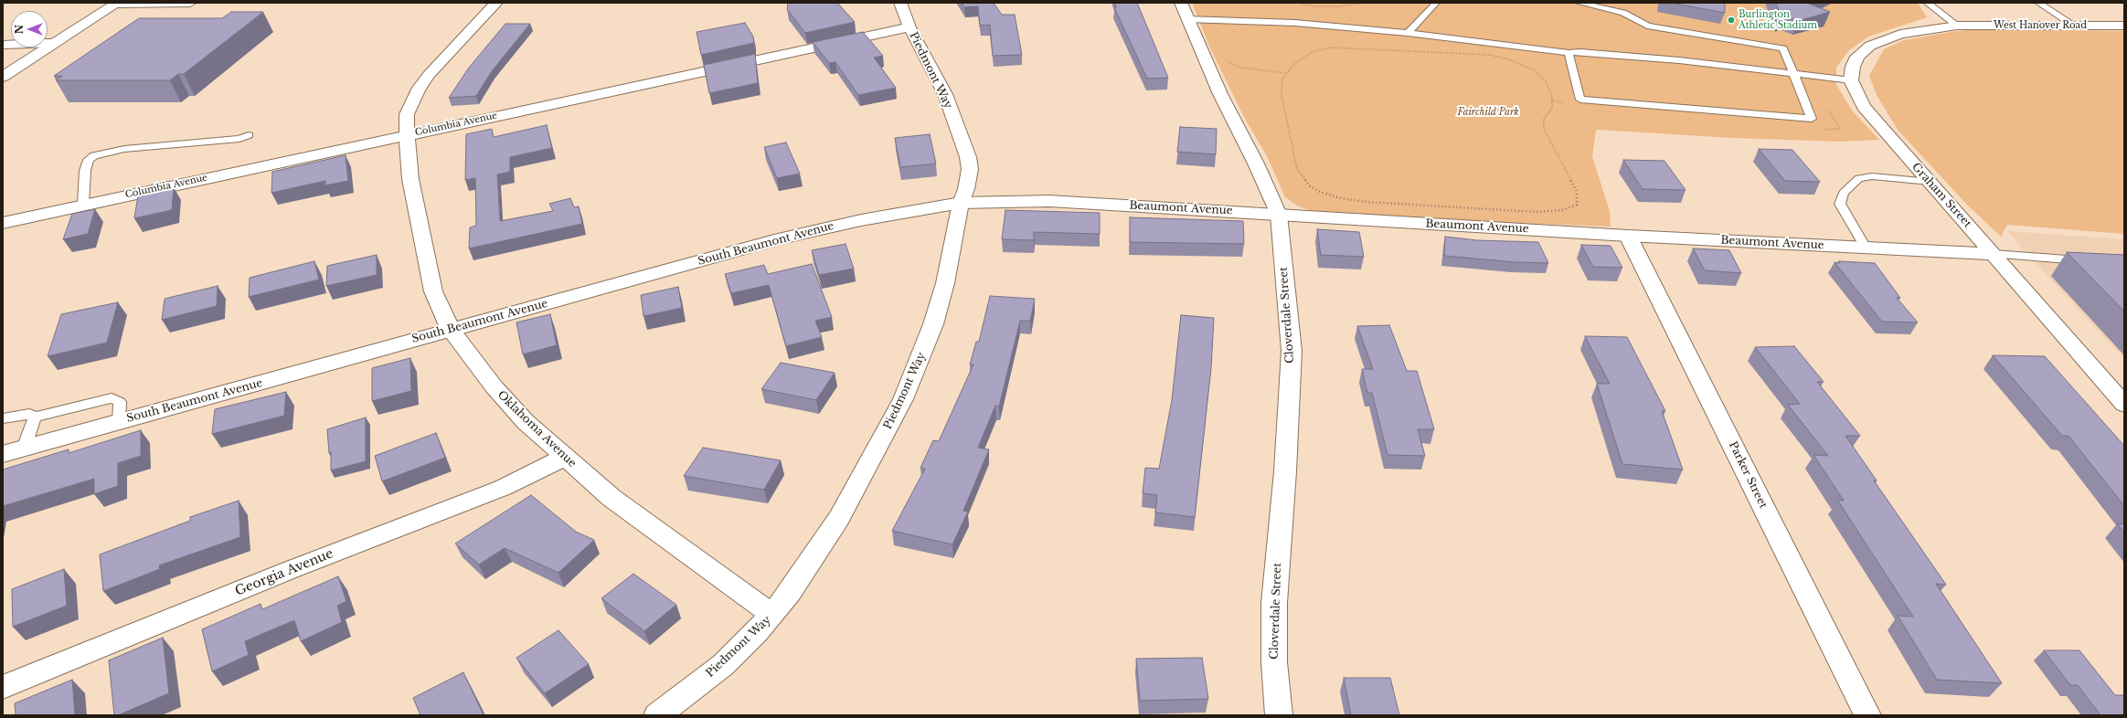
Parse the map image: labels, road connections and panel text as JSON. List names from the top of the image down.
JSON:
{
  "streets": {
    "street": [
      "West Hanover Road",
      "Piedmont Way",
      "Columbia Avenue",
      "Graham Street",
      "Beaumont Avenue",
      "South Beaumont Avenue",
      "Cloverdale Street",
      "Oklahoma Avenue",
      "Parker Street",
      "Georgia Avenue"
    ]
  },
  "crossings": [
    ["Piedmont Way", "Columbia Avenue"],
    ["Piedmont Way", "Beaumont Avenue"],
    ["Piedmont Way", "South Beaumont Avenue"],
    ["Piedmont Way", "Oklahoma Avenue"],
    ["Columbia Avenue", "Oklahoma Avenue"],
    ["Graham Street", "Beaumont Avenue"],
    ["Beaumont Avenue", "South Beaumont Avenue"],
    ["Beaumont Avenue", "Cloverdale Street"],
    ["Beaumont Avenue", "Parker Street"],
    ["South Beaumont Avenue", "Oklahoma Avenue"],
    ["Oklahoma Avenue", "Georgia Avenue"]
  ],
  "parks": ["Fairchild Park"],
  "places": ["Burlington Athletic Stadium"],
  "north": "left"
}
